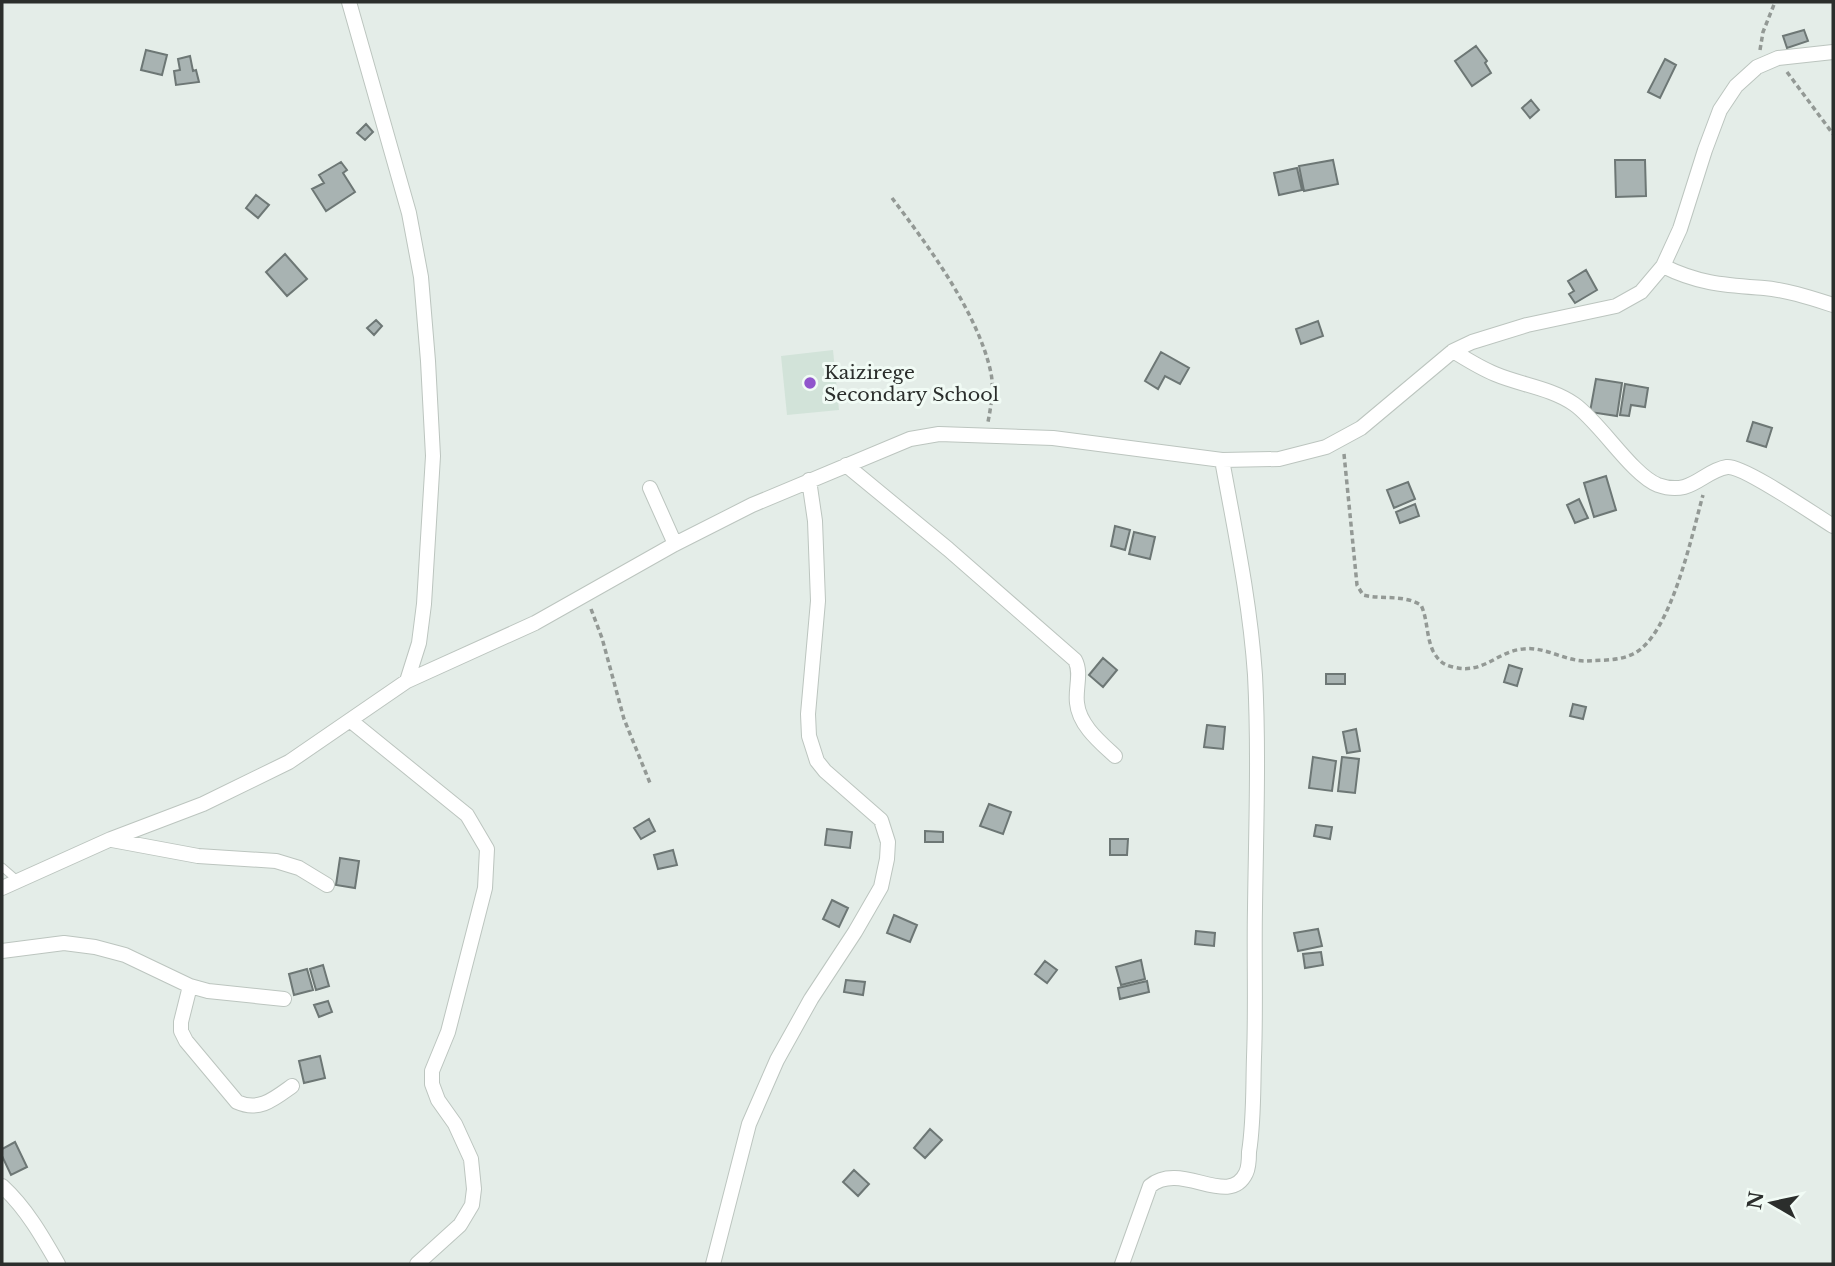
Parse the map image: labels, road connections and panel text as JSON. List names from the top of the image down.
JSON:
{
  "places": ["Kaizirege Secondary School"],
  "north": "left"
}
